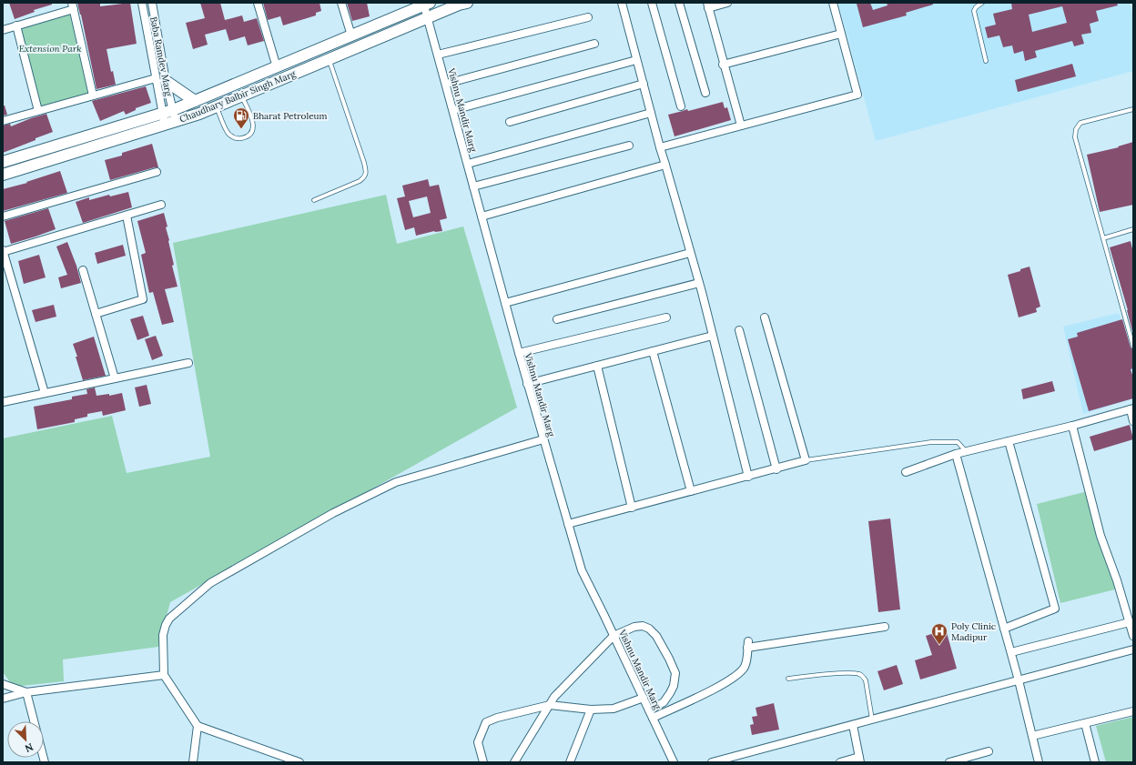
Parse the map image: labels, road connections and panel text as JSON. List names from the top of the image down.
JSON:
{
  "streets": {
    "street": ["Baba Ramdev Marg", "Chaudhary Balbir Singh Marg", "Vishnu Mandir Marg"]
  },
  "crossings": [
    ["Baba Ramdev Marg", "Chaudhary Balbir Singh Marg"],
    ["Chaudhary Balbir Singh Marg", "Vishnu Mandir Marg"]
  ],
  "parks": ["Extension Park"],
  "places": {
    "fuel station": ["Bharat Petroleum"],
    "hospital": ["Poly Clinic Madipur"]
  },
  "north": "bottom right"
}
